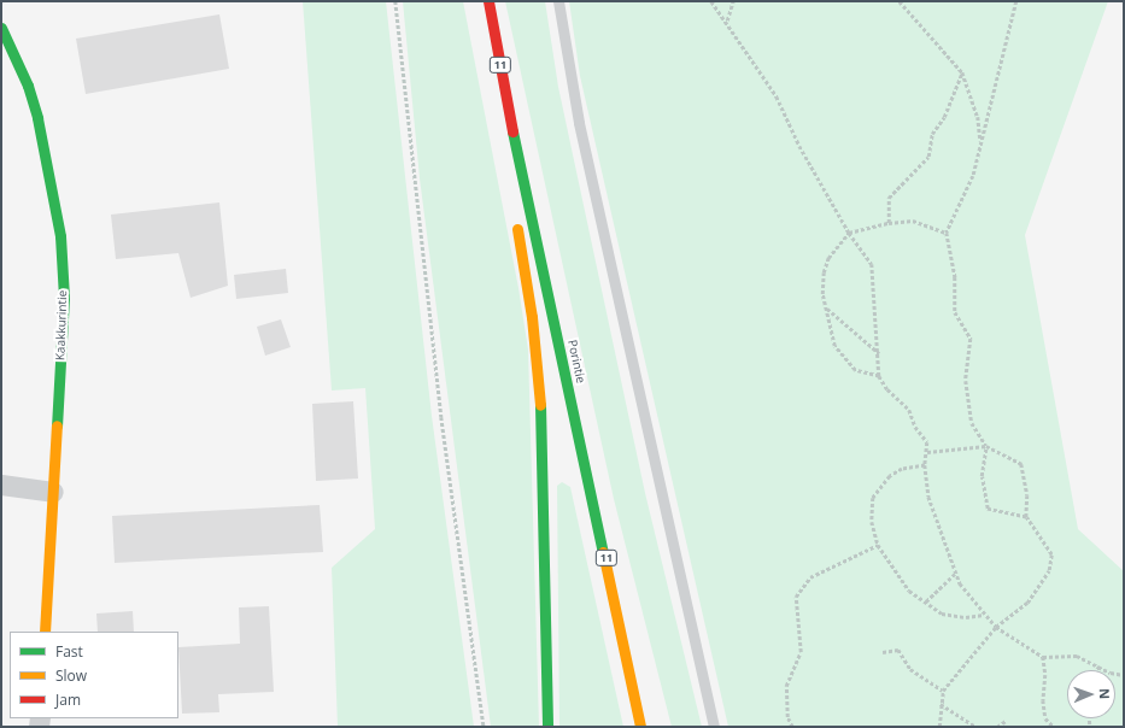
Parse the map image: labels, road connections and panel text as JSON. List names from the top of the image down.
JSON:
{
  "streets": {
    "main road": ["11", "Kaakkurintie", "Porintie"]
  },
  "legend": ["Fast", "Slow", "Jam"],
  "north": "right"
}
